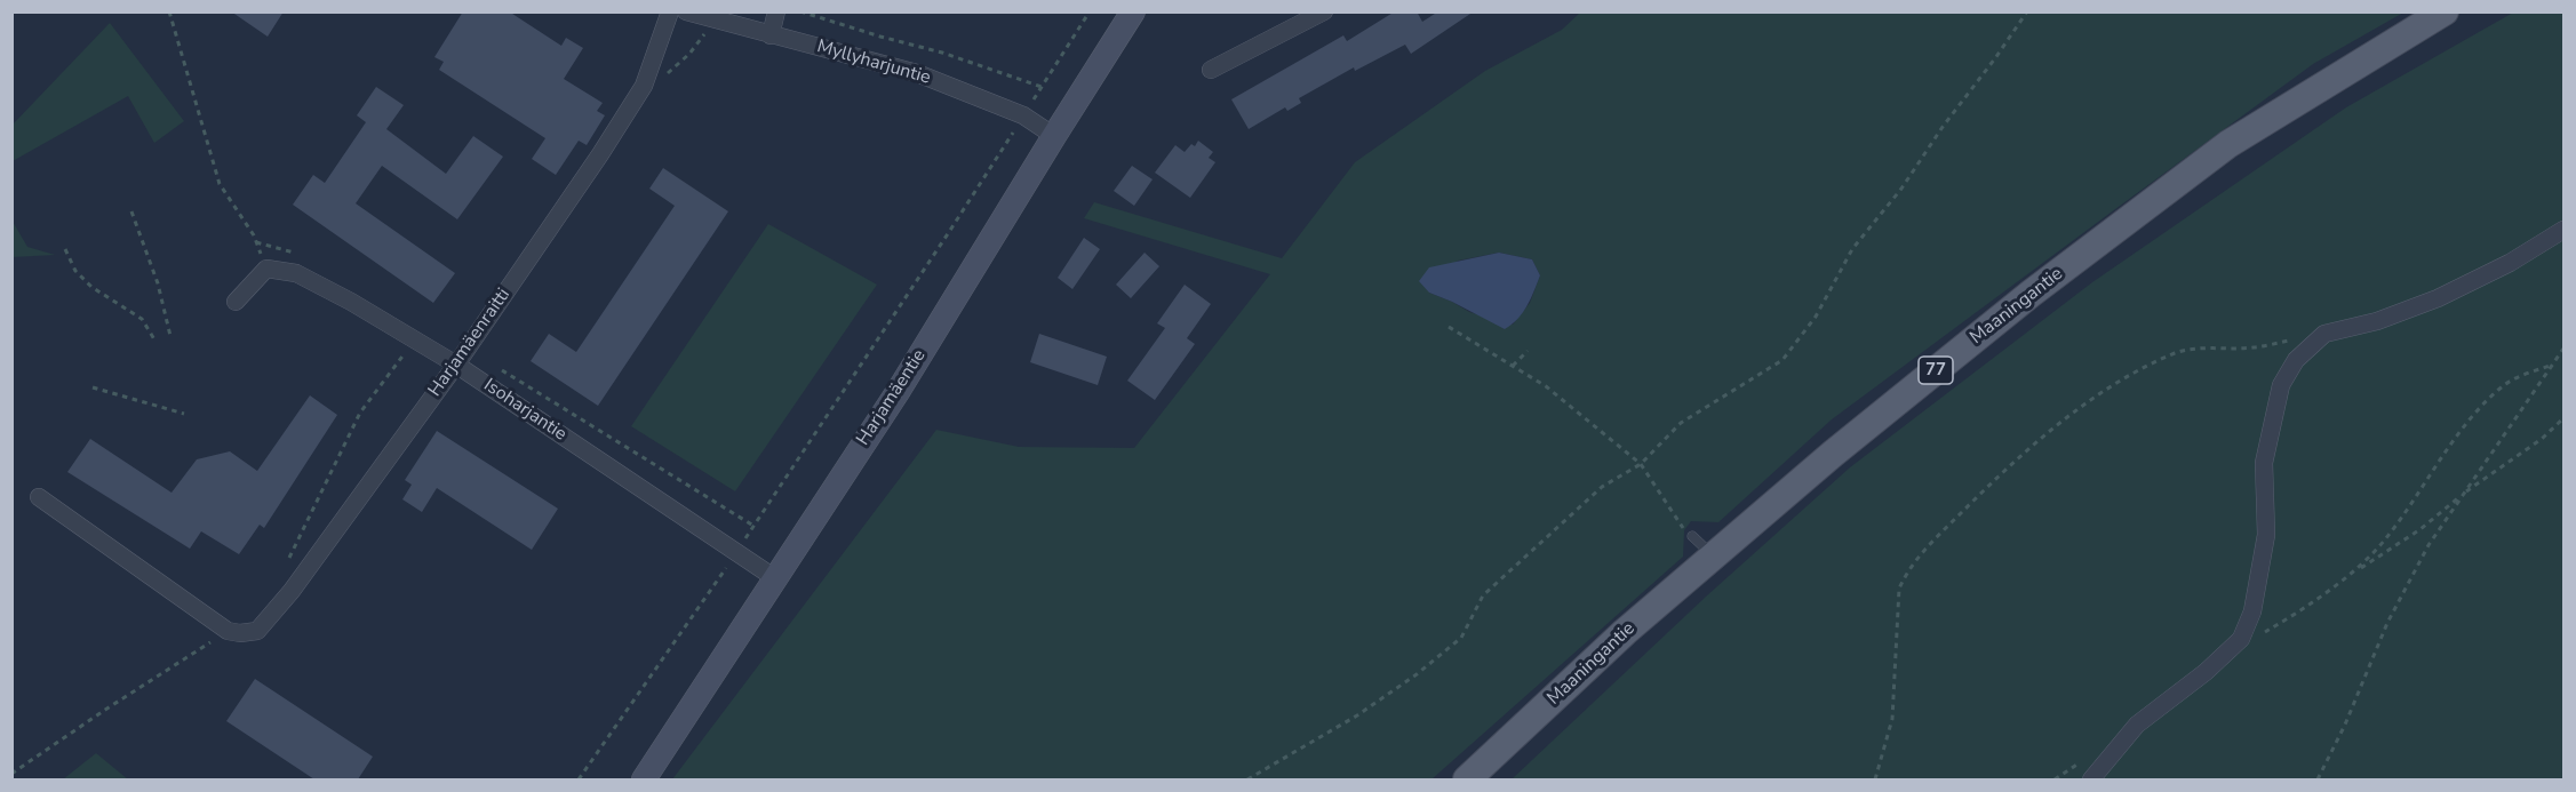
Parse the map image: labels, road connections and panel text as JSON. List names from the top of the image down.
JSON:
{
  "streets": {
    "main road": ["Maaningantie", "77"],
    "street": [
      "Myllyharjuntie",
      "Harjamäenraitti",
      "Harjamäentie",
      "Isoharjantie"
    ]
  },
  "crossings": [
    ["Myllyharjuntie", "Harjamäentie"],
    ["Harjamäenraitti", "Isoharjantie"],
    ["Harjamäentie", "Isoharjantie"]
  ]
}
